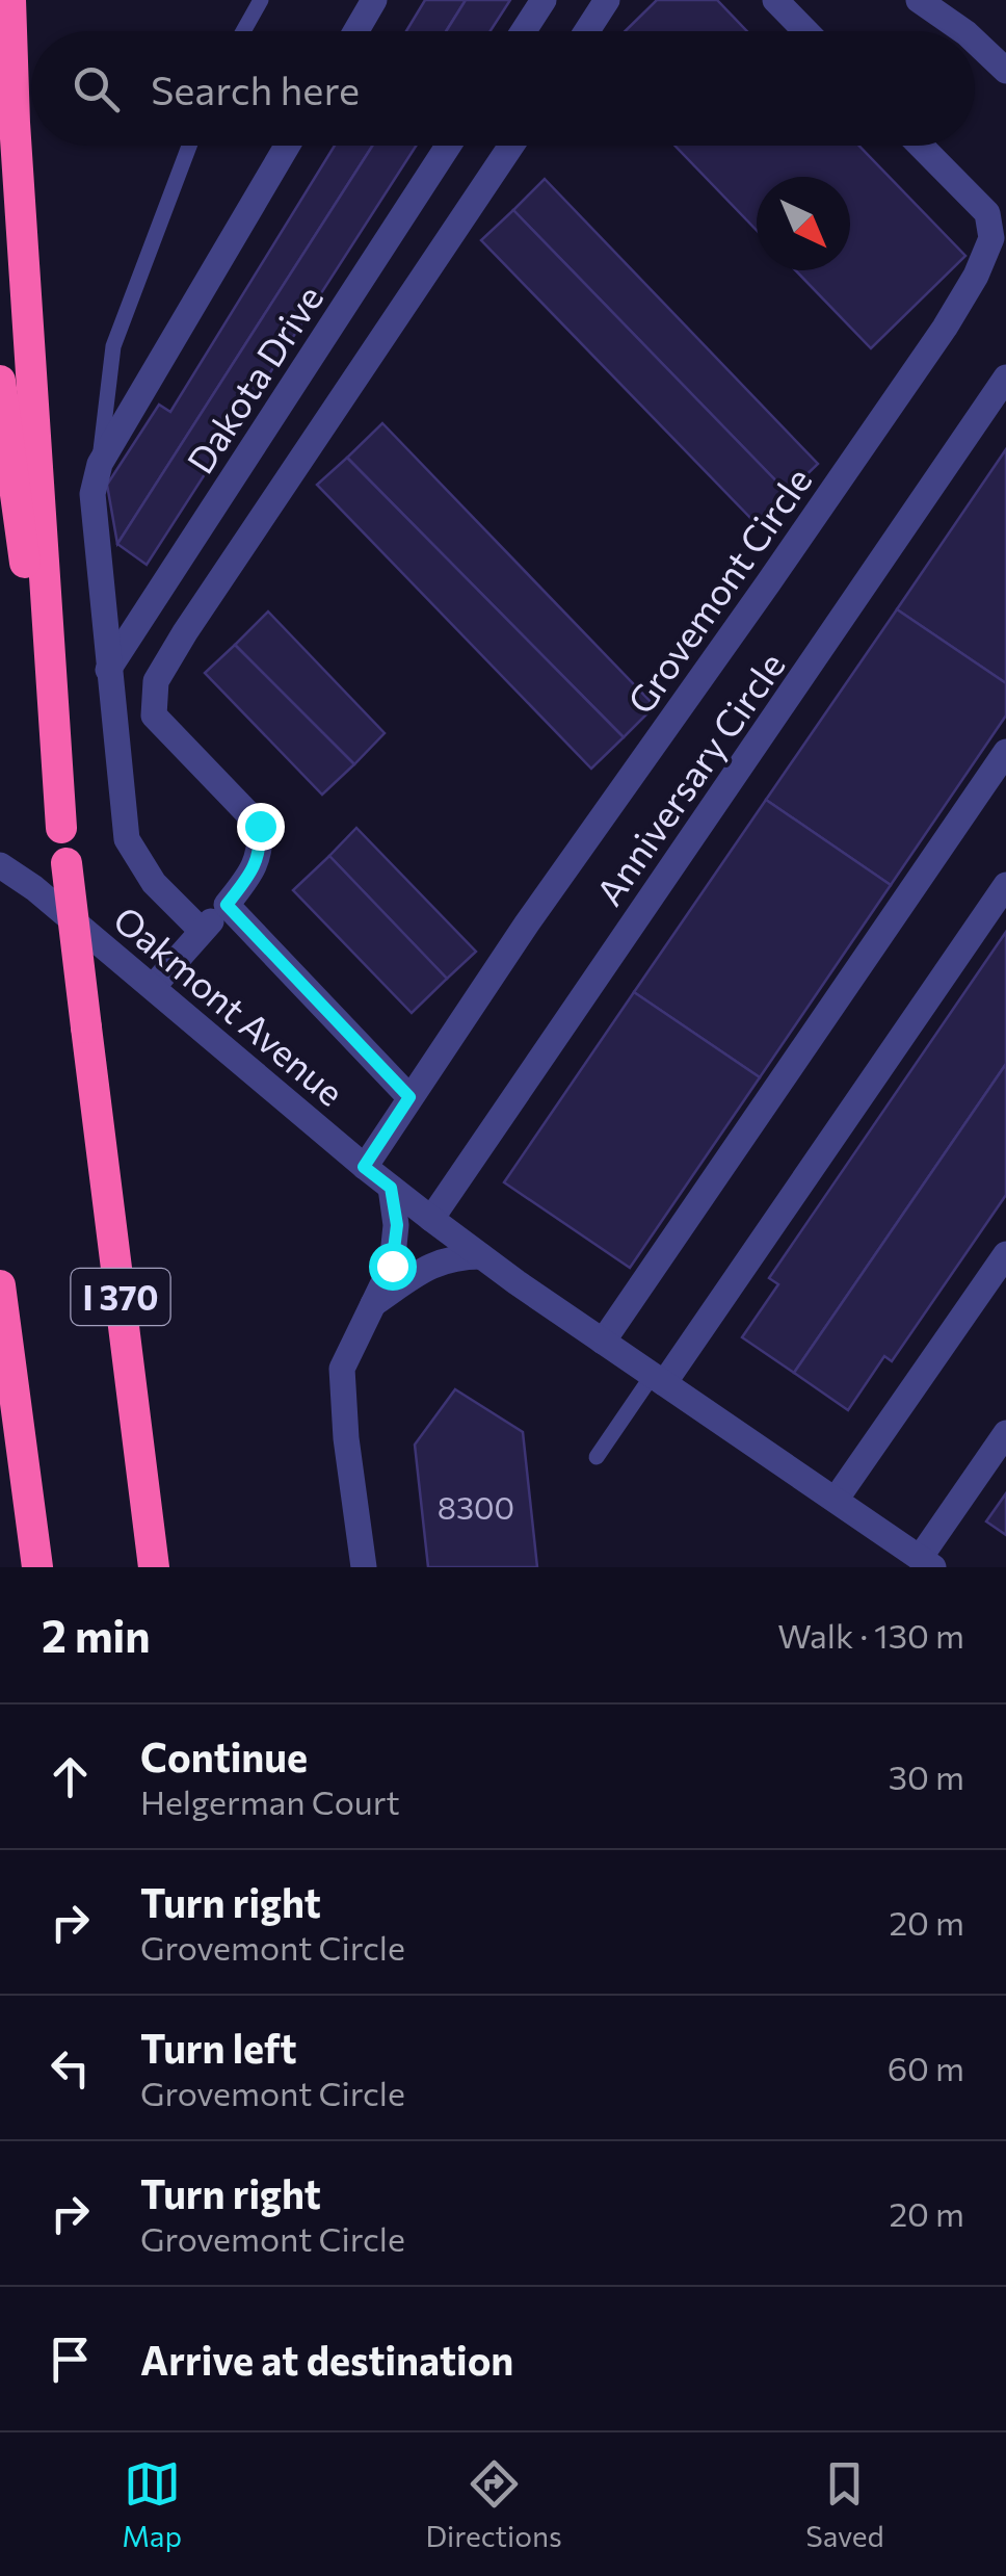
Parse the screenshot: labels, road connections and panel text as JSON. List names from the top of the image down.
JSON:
{
  "streets": {
    "highway": ["I 370"],
    "street": [
      "Dakota Drive",
      "Grovemont Circle",
      "Anniversary Circle",
      "Oakmont Avenue"
    ]
  },
  "crossings": [
    ["Grovemont Circle", "Oakmont Avenue"],
    ["Anniversary Circle", "Oakmont Avenue"]
  ],
  "house_numbers": ["8300"],
  "north": "bottom right",
  "page": {
    "search": "Search here",
    "heading": ["2 min", "Walk · 130 m"],
    "list": [
      ["Continue", "Helgerman Court", "30 m"],
      ["Turn right", "Grovemont Circle", "20 m"],
      ["Turn left", "Grovemont Circle", "60 m"],
      ["Turn right", "Grovemont Circle", "20 m"],
      "Arrive at destination"
    ],
    "nav": ["Map", "Directions", "Saved"]
  }
}
